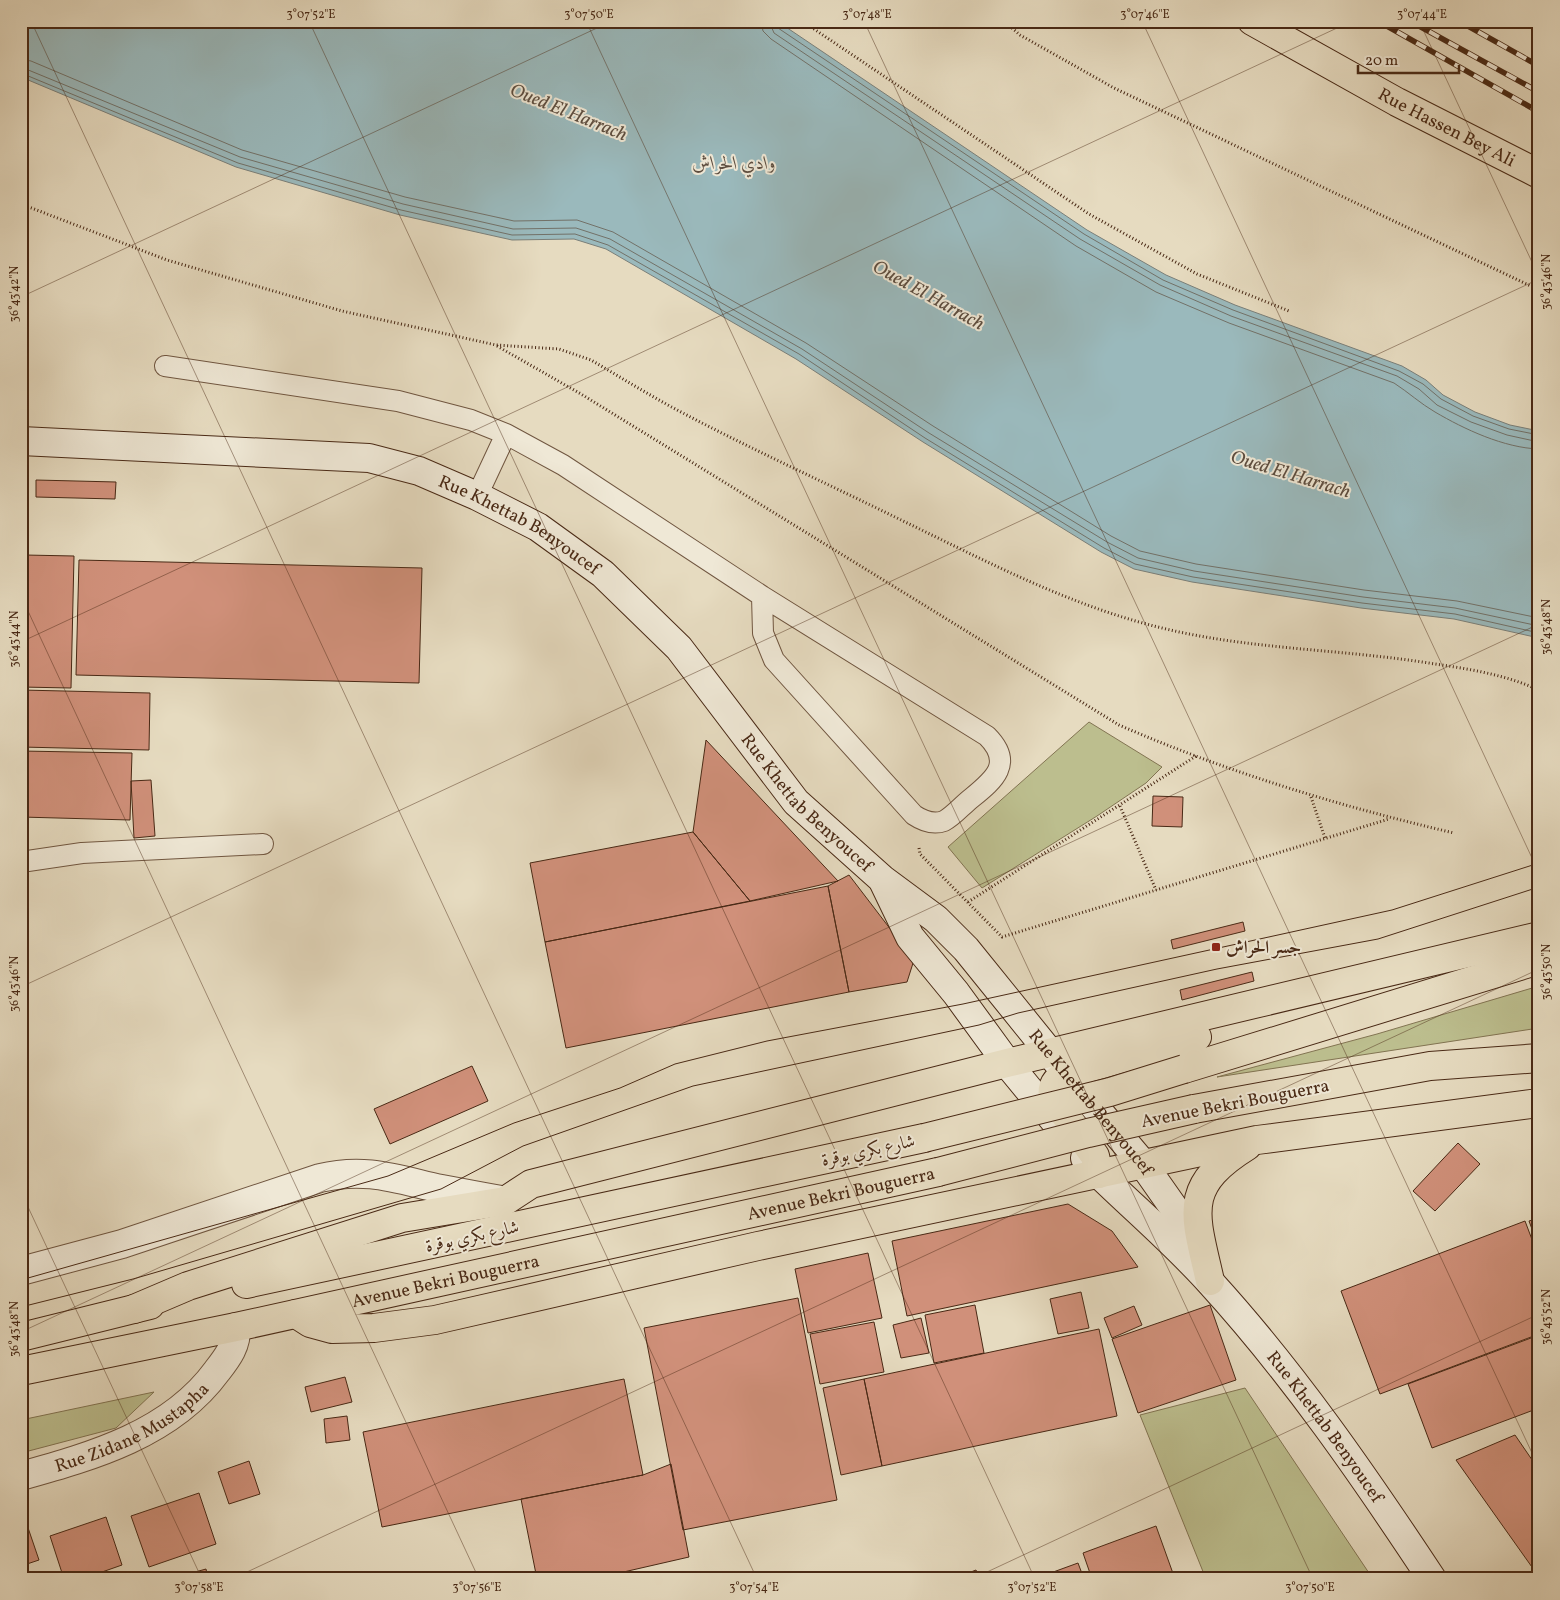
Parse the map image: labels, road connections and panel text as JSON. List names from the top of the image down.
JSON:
{
  "streets": {
    "main road": [
      "Rue Hassen Bey Ali",
      "Rue Khettab Benyoucef",
      "Avenue Bekri Bouguerra",
      "شارع بكري بوقرة",
      "Rue Zidane Mustapha"
    ]
  },
  "crossings": [
    ["Avenue Bekri Bouguerra", "شارع بكري بوقرة"],
    ["Avenue Bekri Bouguerra", "Rue Zidane Mustapha"]
  ],
  "water": ["Oued El Harrach", "وادي الحراش"],
  "places": {
    "transit": ["جسر الحراش"]
  },
  "scale_bar": "20 m",
  "coordinates": [
    "3°07'52\"E",
    "3°07'50\"E",
    "3°07'48\"E",
    "3°07'46\"E",
    "3°07'44\"E",
    "36°43'46\"N",
    "36°43'42\"N",
    "36°43'48\"N",
    "36°43'44\"N",
    "36°43'50\"N",
    "36°43'52\"N",
    "3°07'58\"E",
    "3°07'56\"E",
    "3°07'54\"E"
  ]
}
